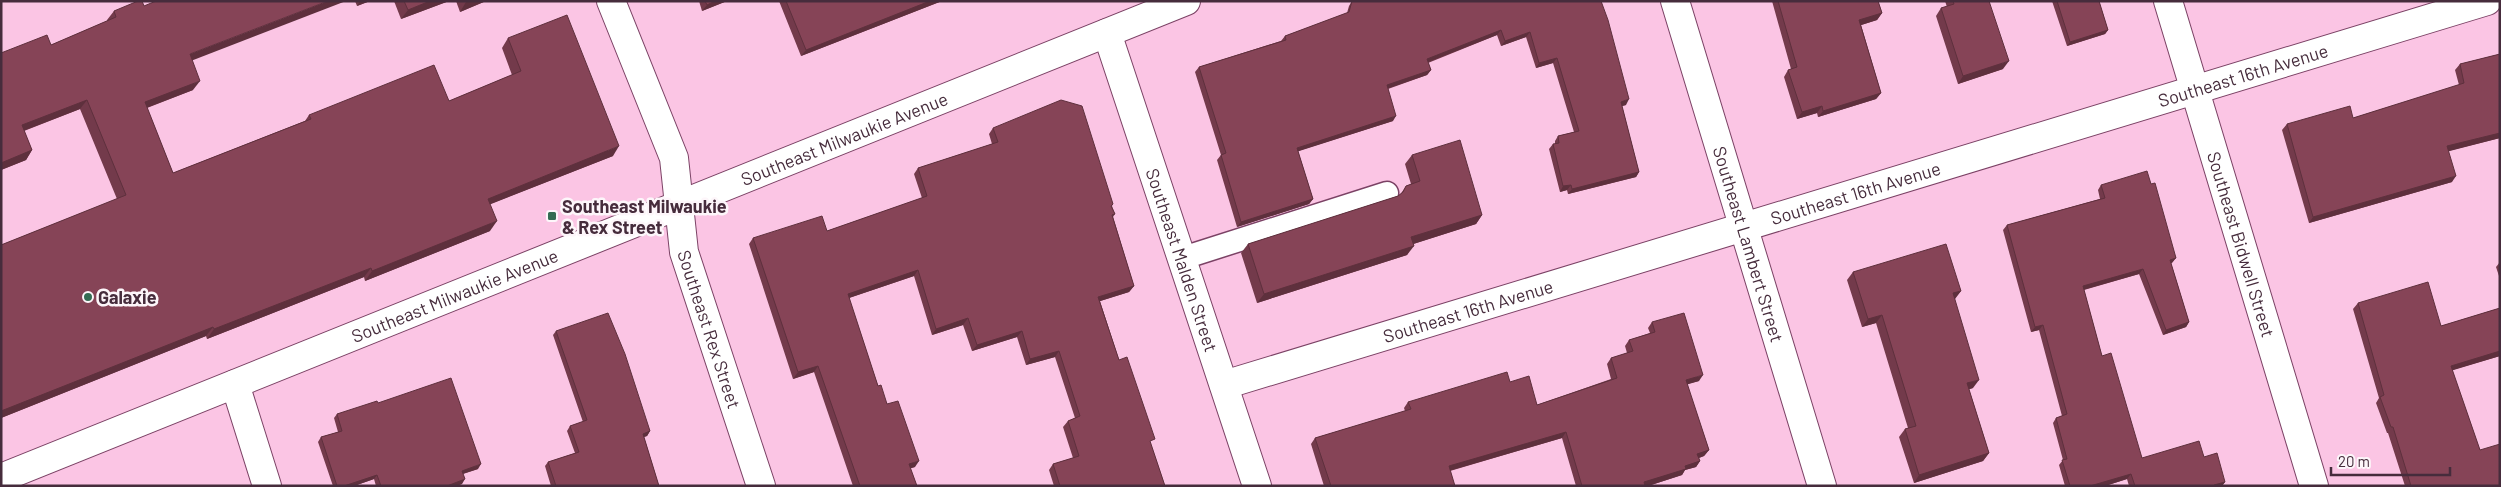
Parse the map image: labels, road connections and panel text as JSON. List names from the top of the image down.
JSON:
{
  "streets": {
    "street": [
      "Southeast 16th Avenue",
      "Southeast Milwaukie Avenue",
      "Southeast Lambert Street",
      "Southeast Bidwell Street",
      "Southeast Malden Street",
      "Southeast Rex Street"
    ]
  },
  "crossings": [
    ["Southeast 16th Avenue", "Southeast Lambert Street"],
    ["Southeast 16th Avenue", "Southeast Bidwell Street"],
    ["Southeast 16th Avenue", "Southeast Malden Street"],
    ["Southeast Milwaukie Avenue", "Southeast Malden Street"],
    ["Southeast Milwaukie Avenue", "Southeast Rex Street"]
  ],
  "places": {
    "transit": ["Southeast Milwaukie & Rex Street"],
    "other": ["Galaxie"]
  },
  "scale_bar": "20 m"
}
